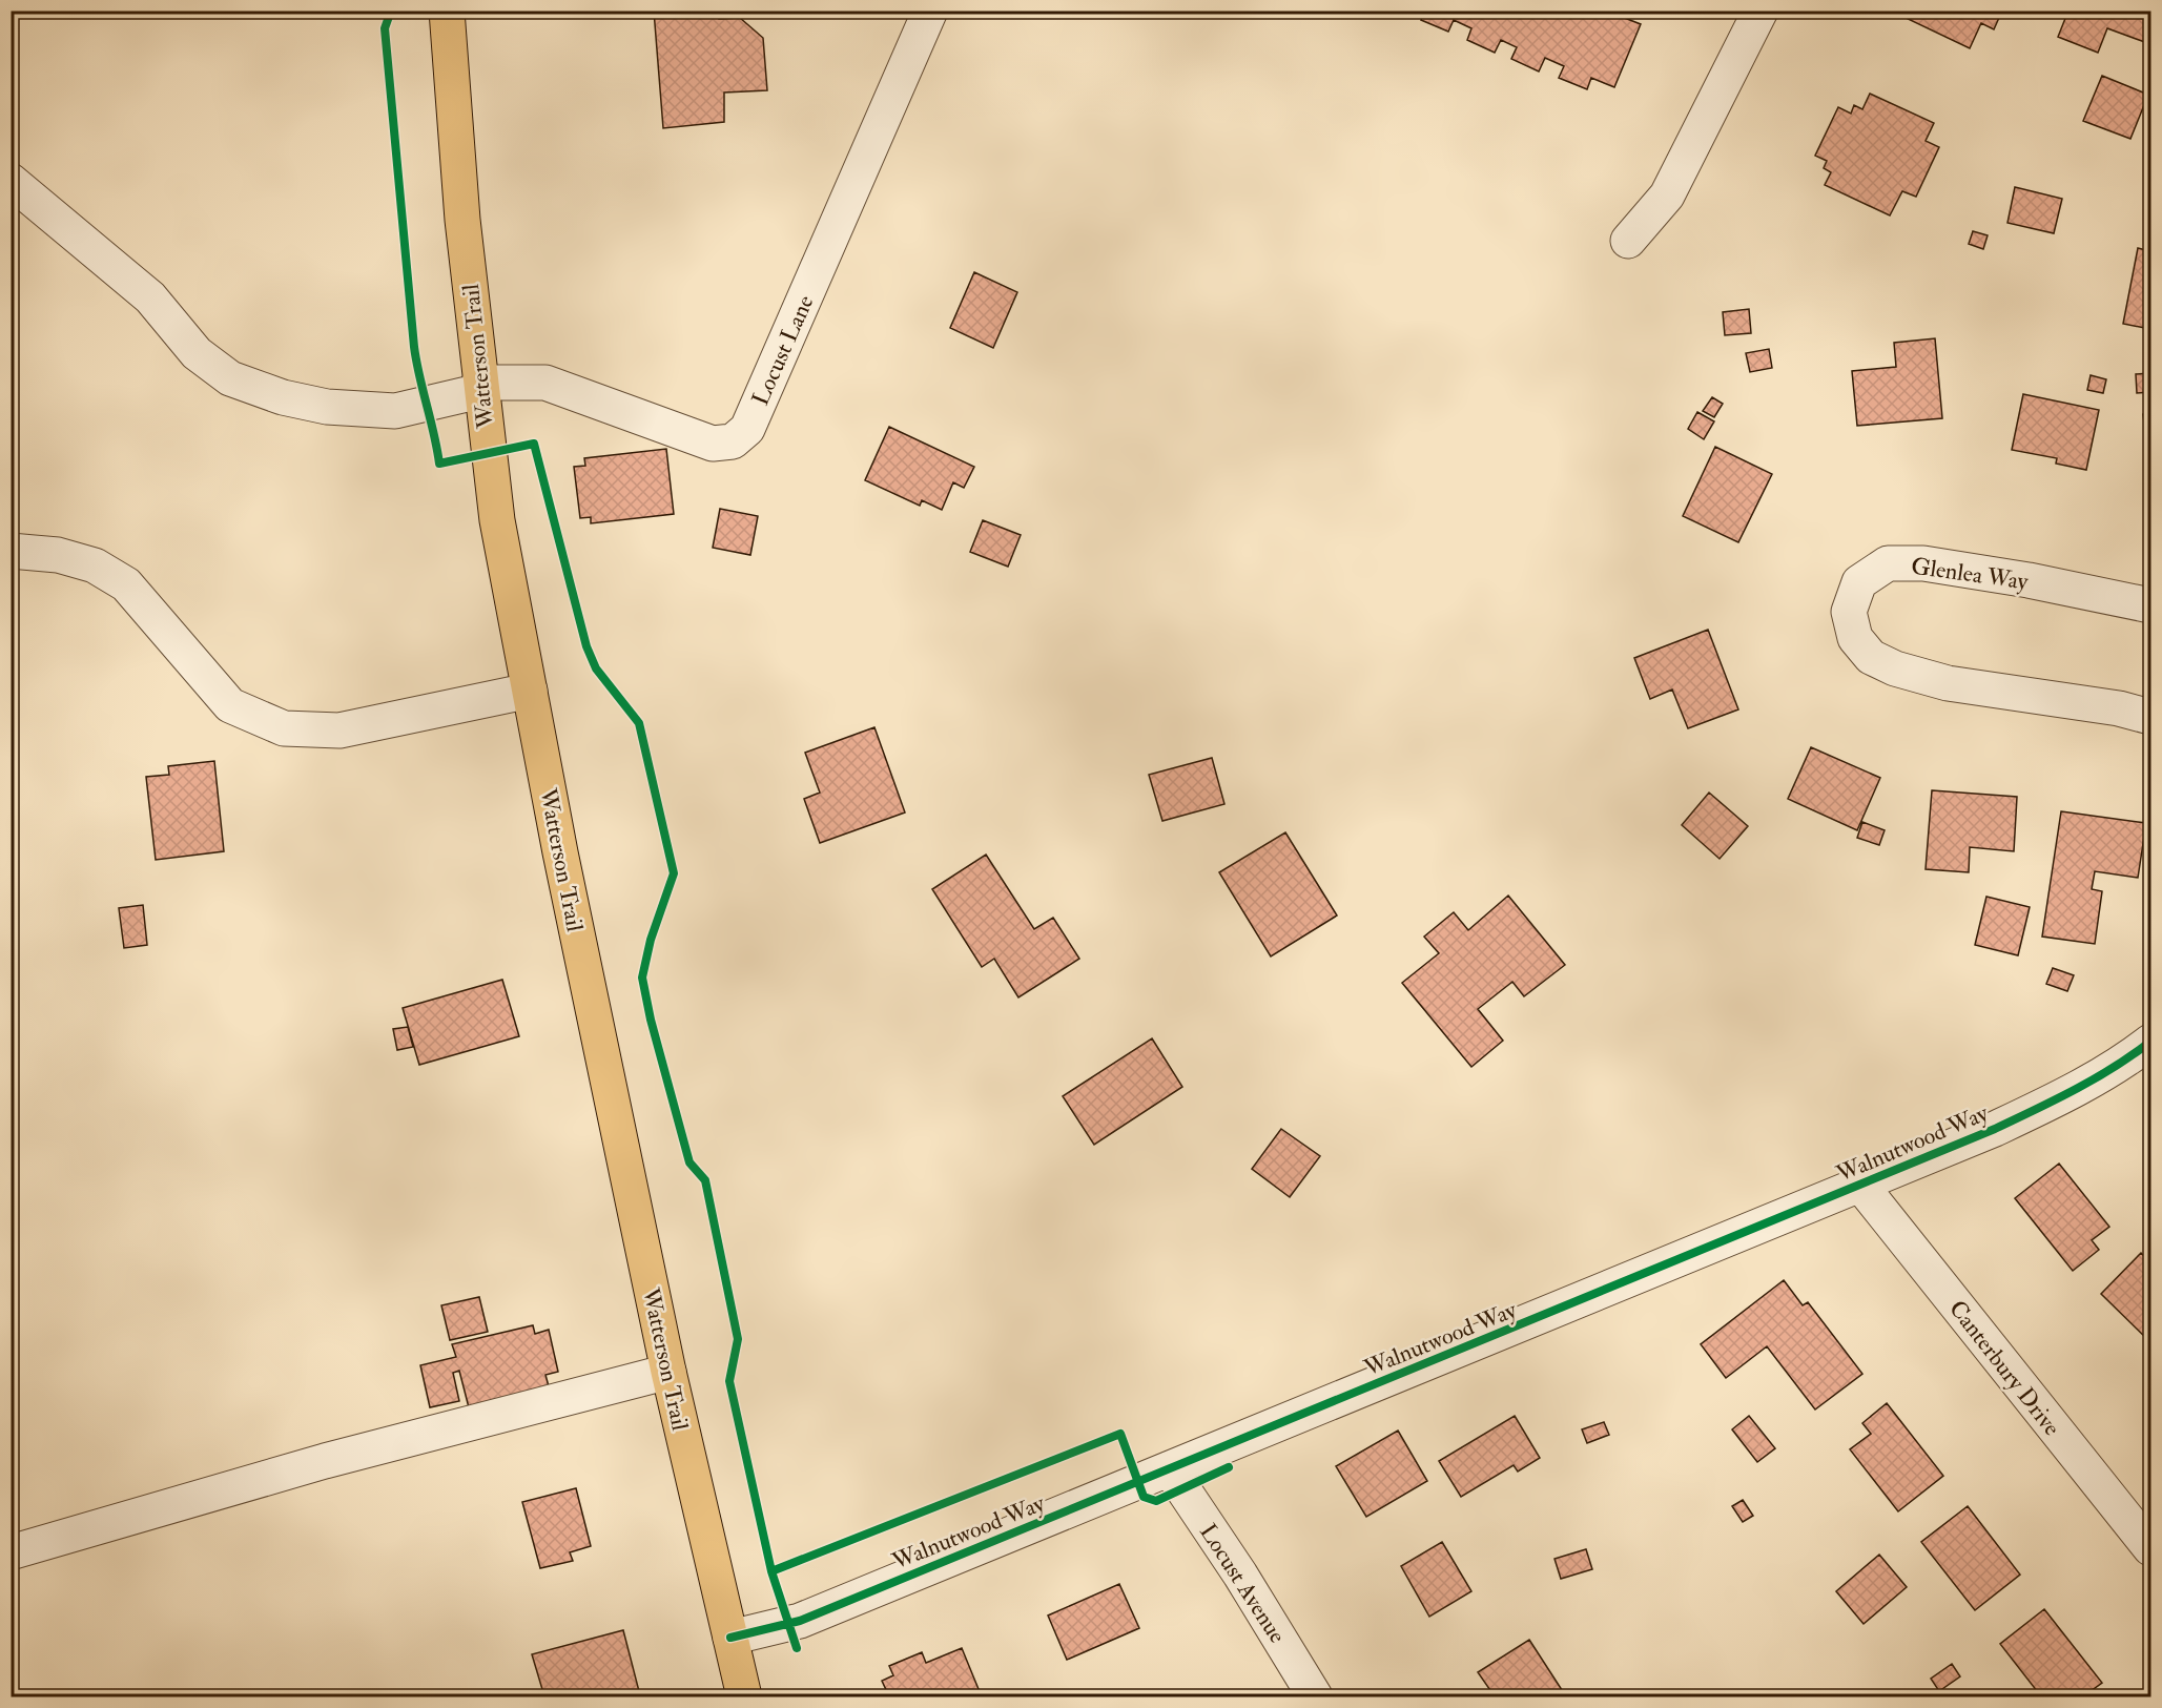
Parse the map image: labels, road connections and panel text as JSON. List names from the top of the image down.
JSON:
{
  "streets": {
    "main road": ["Watterson Trail"],
    "street": [
      "Locust Lane",
      "Glenlea Way",
      "Walnutwood Way",
      "Canterbury Drive",
      "Locust Avenue"
    ]
  },
  "crossings": [
    ["Locust Lane", "Watterson Trail"],
    ["Watterson Trail", "Walnutwood Way"],
    ["Walnutwood Way", "Canterbury Drive"],
    ["Walnutwood Way", "Locust Avenue"]
  ]
}
